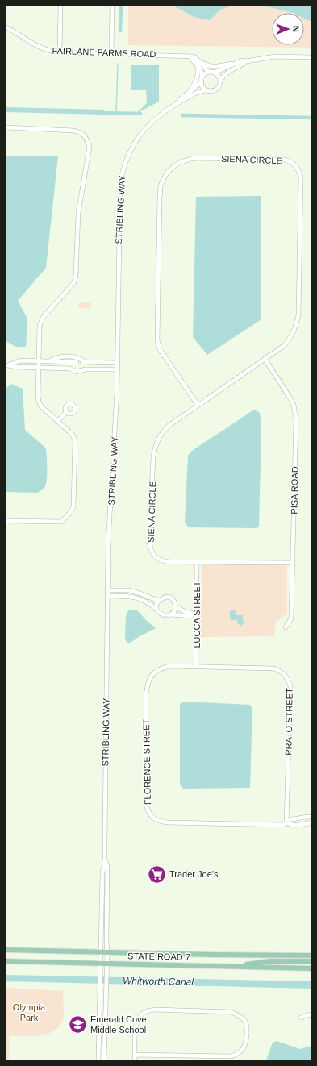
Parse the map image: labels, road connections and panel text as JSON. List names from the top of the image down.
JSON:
{
  "streets": {
    "main road": ["STATE ROAD 7"],
    "street": [
      "FAIRLANE FARMS ROAD",
      "SIENA CIRCLE",
      "STRIBLING WAY",
      "PISA ROAD",
      "LUCCA STREET",
      "PRATO STREET",
      "FLORENCE STREET"
    ]
  },
  "crossings": [
    ["FAIRLANE FARMS ROAD", "STRIBLING WAY"],
    ["SIENA CIRCLE", "PISA ROAD"],
    ["SIENA CIRCLE", "LUCCA STREET"],
    ["STRIBLING WAY", "STATE ROAD 7"],
    ["LUCCA STREET", "PRATO STREET"],
    ["LUCCA STREET", "FLORENCE STREET"],
    ["PRATO STREET", "FLORENCE STREET"]
  ],
  "water": ["Whitworth Canal"],
  "parks": ["Olympia Park"],
  "places": {
    "supermarket": ["Trader Joe's"],
    "school or university": ["Emerald Cove Middle School"]
  },
  "north": "right"
}
